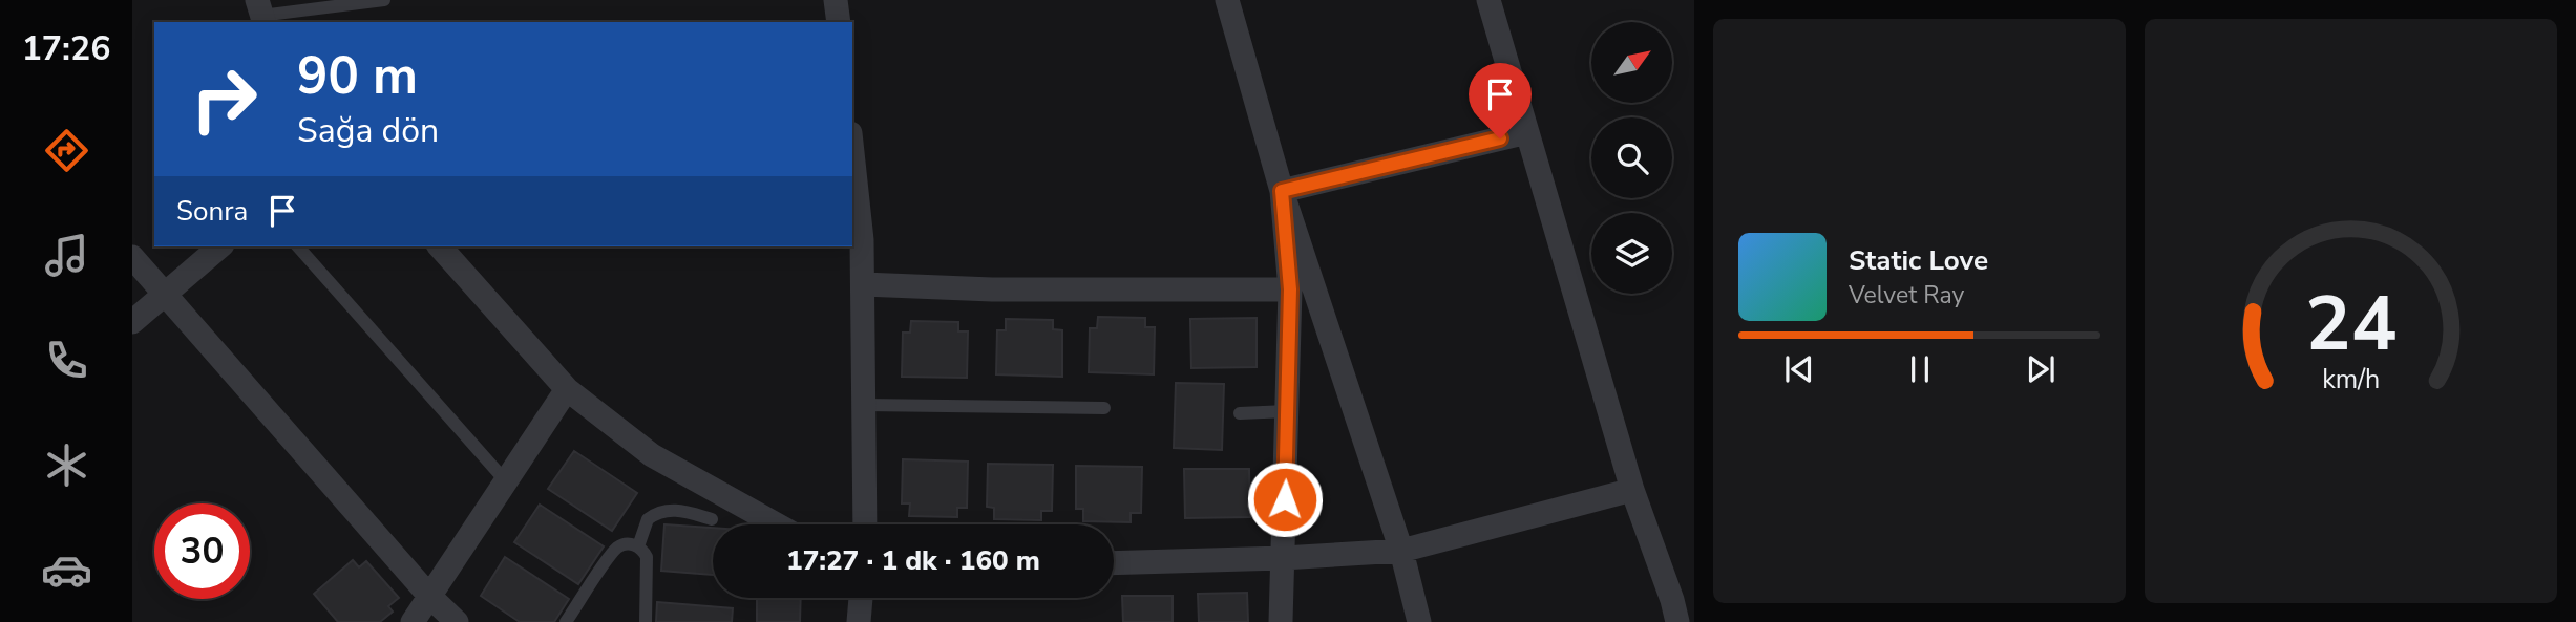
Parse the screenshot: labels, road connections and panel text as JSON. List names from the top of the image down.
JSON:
{
  "north": "top right",
  "page": {
    "tabs": "17:26",
    "turn": ["90 m", "Sağa dön"],
    "then": "Sonra",
    "song": ["Static Love", "Velvet Ray"],
    "limit": "30",
    "trip": "17:27 · 1 dk · 160 m",
    "gauge": ["24", "km/h"]
  }
}
